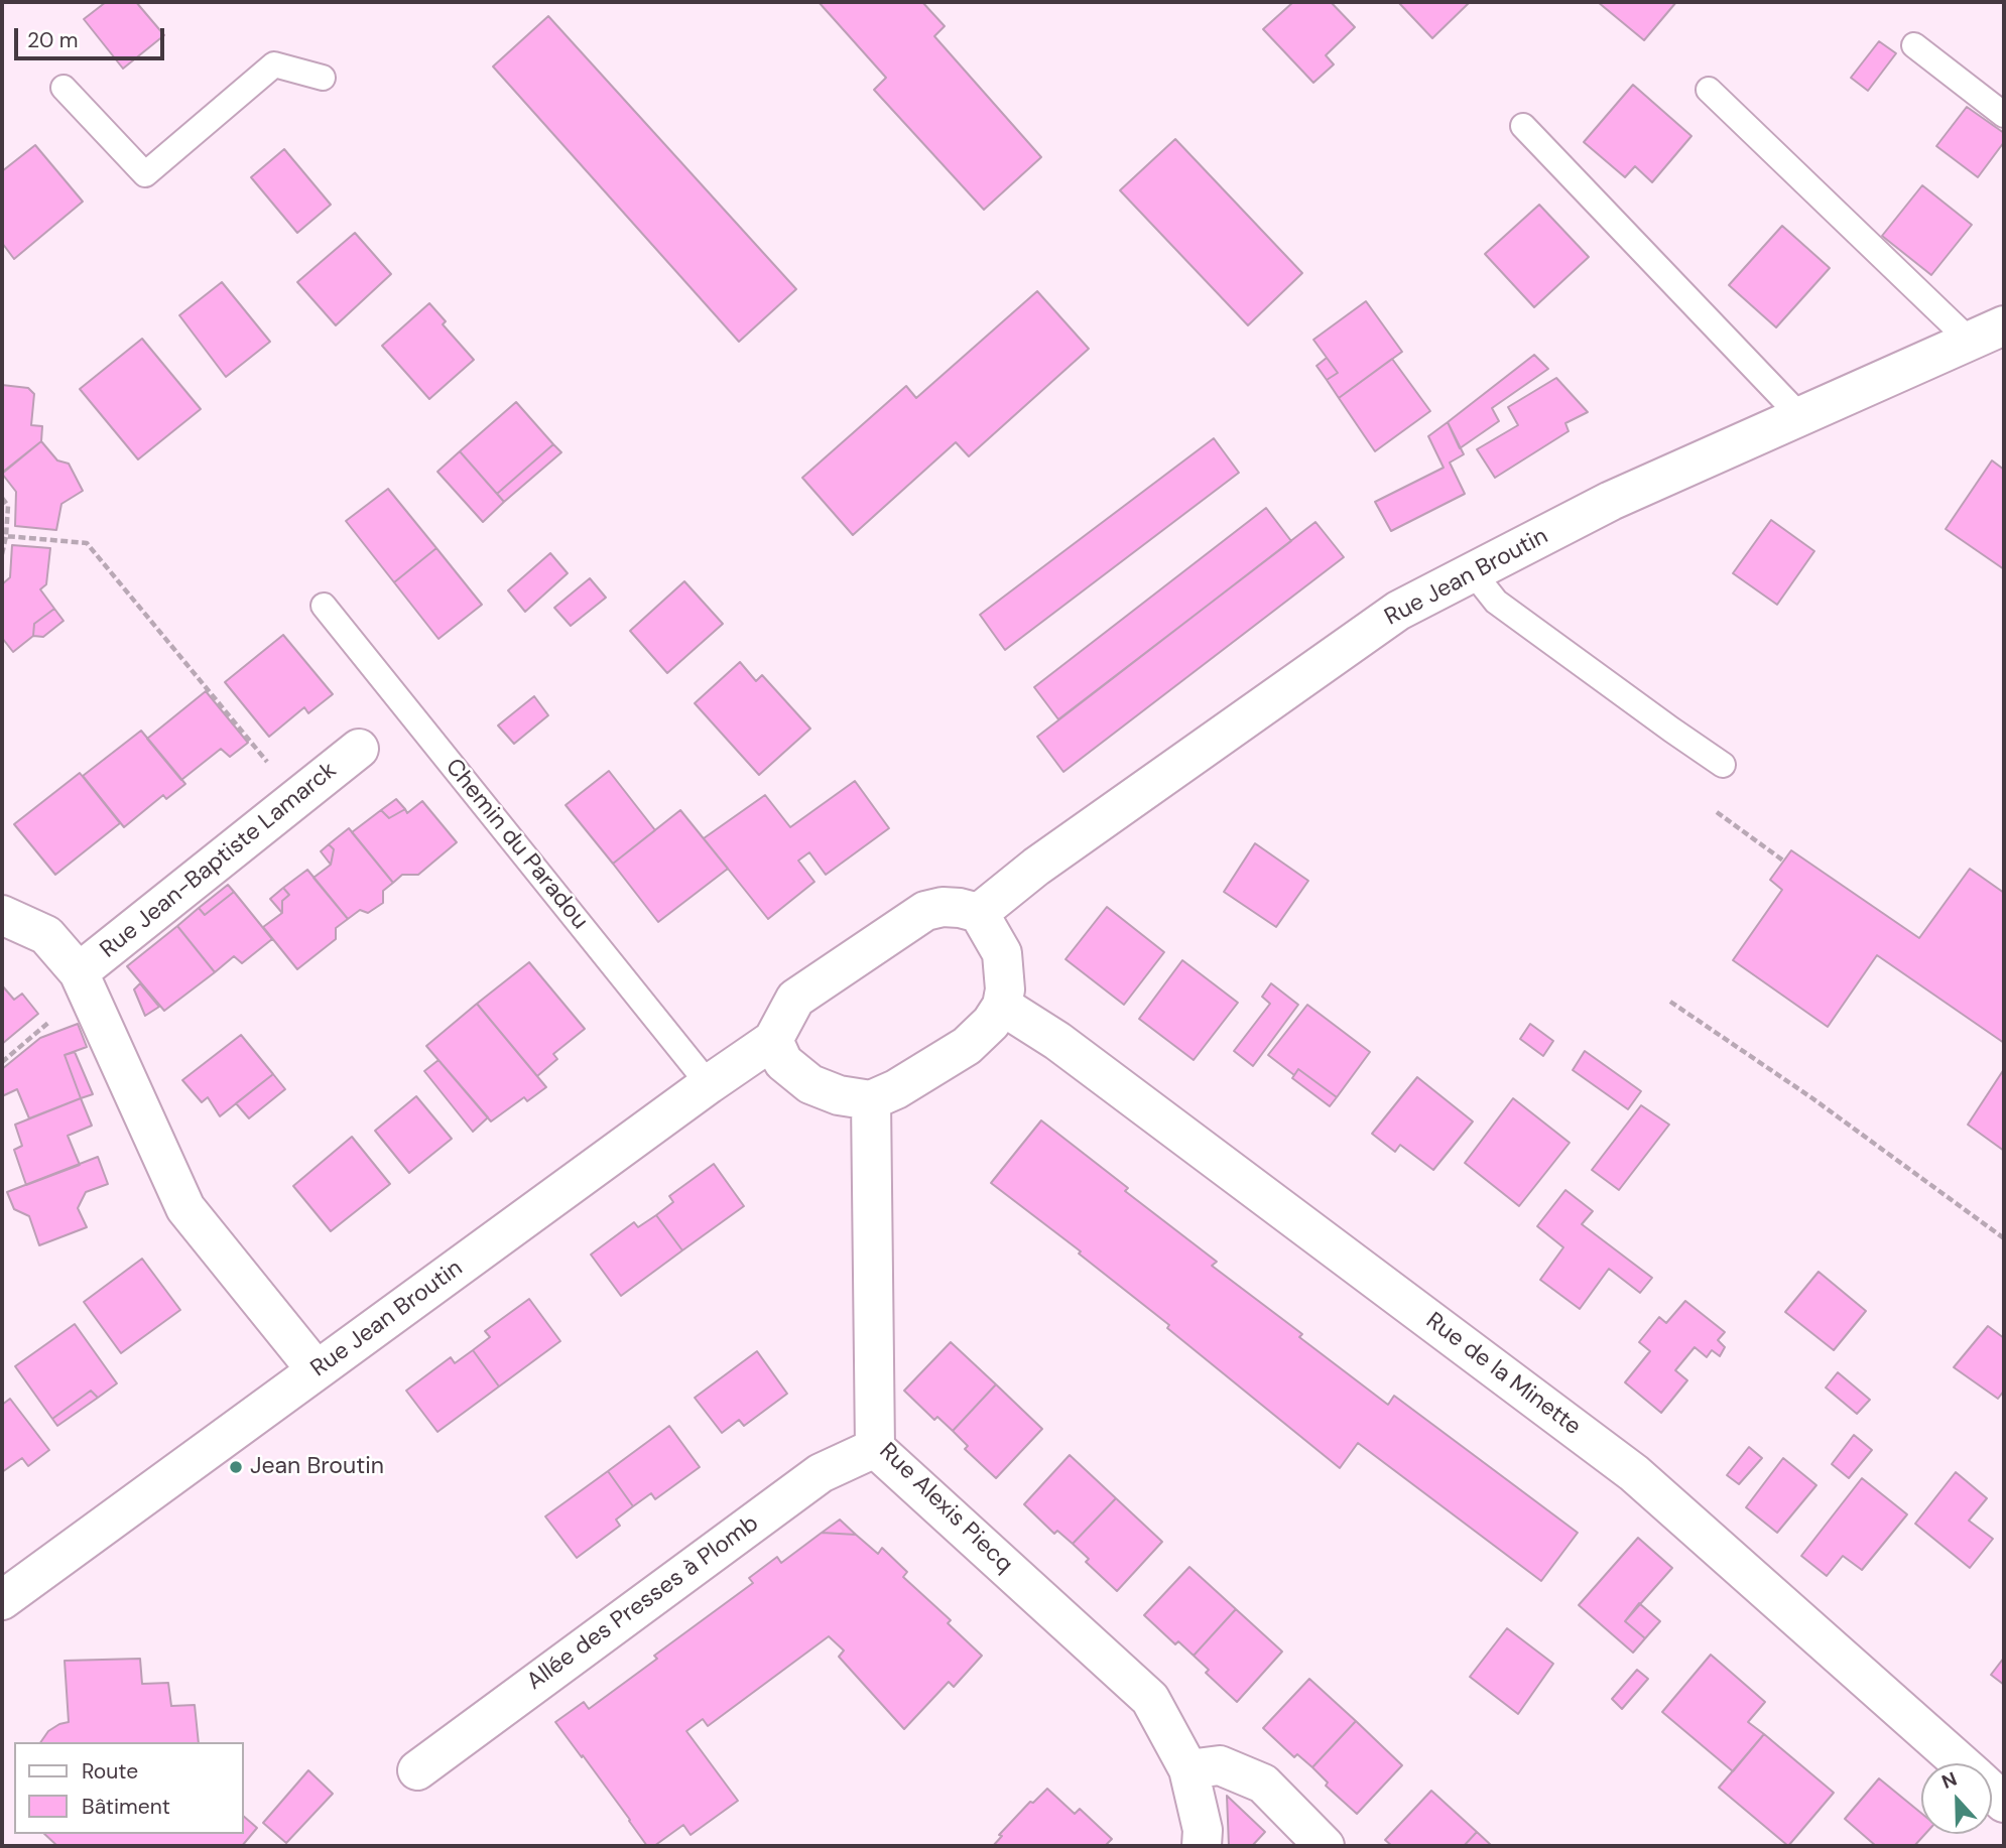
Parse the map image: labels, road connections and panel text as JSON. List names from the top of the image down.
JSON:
{
  "streets": {
    "street": [
      "Rue Jean Broutin",
      "Rue Jean-Baptiste Lamarck",
      "Rue de la Minette",
      "Rue Alexis Piecq",
      "Allée des Presses à Plomb"
    ],
    "lane": ["Chemin du Paradou"]
  },
  "crossings": [
    ["Rue Jean Broutin", "Chemin du Paradou"],
    ["Rue Jean Broutin", "Rue Jean-Baptiste Lamarck"],
    ["Rue Alexis Piecq", "Allée des Presses à Plomb"]
  ],
  "places": ["Jean Broutin"],
  "legend": ["Route", "Bâtiment"],
  "scale_bar": "20 m",
  "north": "top"
}
